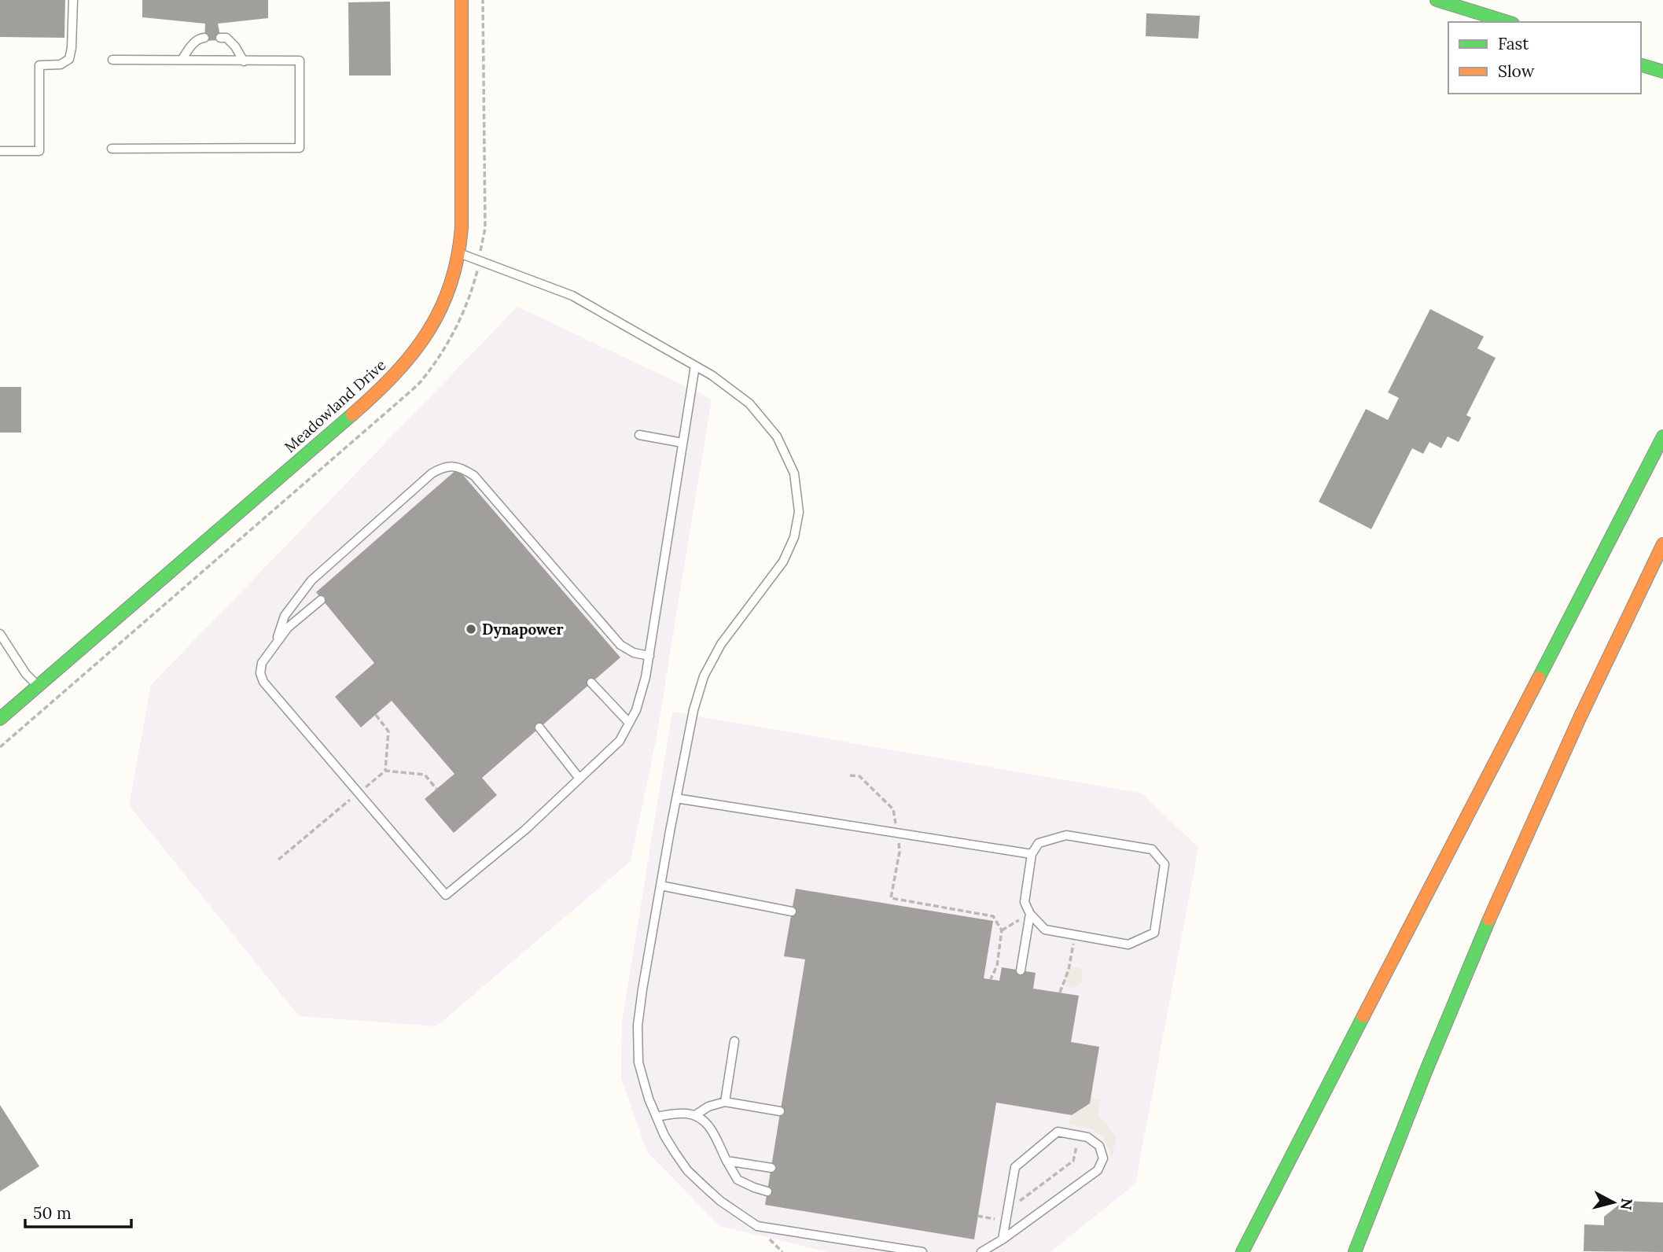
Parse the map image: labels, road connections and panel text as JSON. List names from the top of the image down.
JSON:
{
  "streets": {
    "main road": ["Meadowland Drive"]
  },
  "places": ["Dynapower"],
  "legend": ["Fast", "Slow"],
  "scale_bar": "50 m",
  "north": "right"
}
